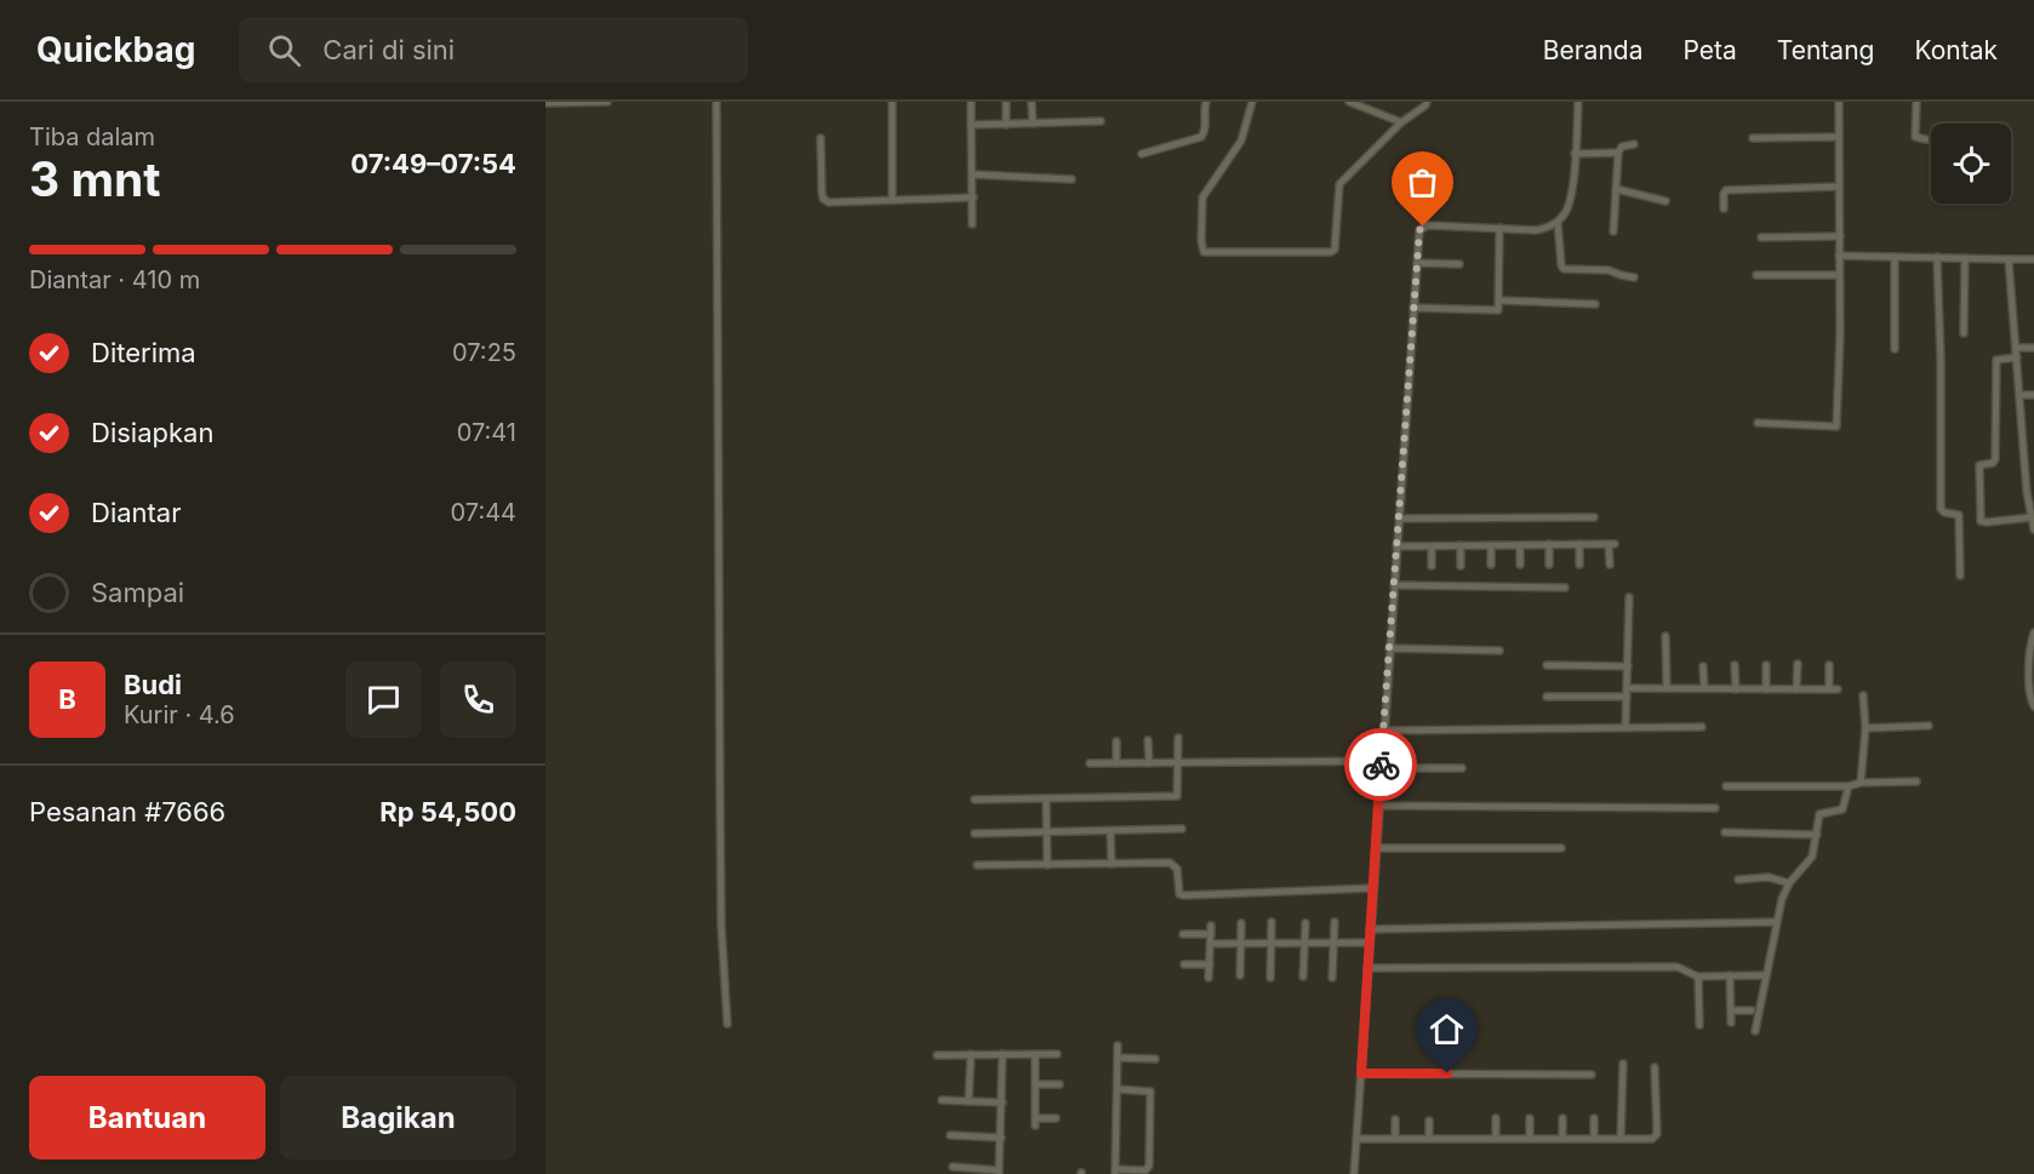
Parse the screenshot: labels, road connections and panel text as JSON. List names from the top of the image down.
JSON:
{
  "page": {
    "header": "Quickbag",
    "search": "Cari di sini",
    "nav": [
      "Beranda",
      "Peta",
      "Tentang",
      "Kontak"
    ],
    "heading": ["3 mnt", "Tiba dalam", "07:49–07:54"],
    "panel": [
      "Budi",
      "Kurir · 4.6",
      "Pesanan #7666",
      "Rp 54,500"
    ],
    "bar": "Diantar · 410 m",
    "list": [
      ["Diterima", "07:25"],
      ["Disiapkan", "07:41"],
      ["Diantar", "07:44"],
      "Sampai"
    ],
    "round": "B",
    "buttons": ["Bantuan", "Bagikan"]
  }
}
